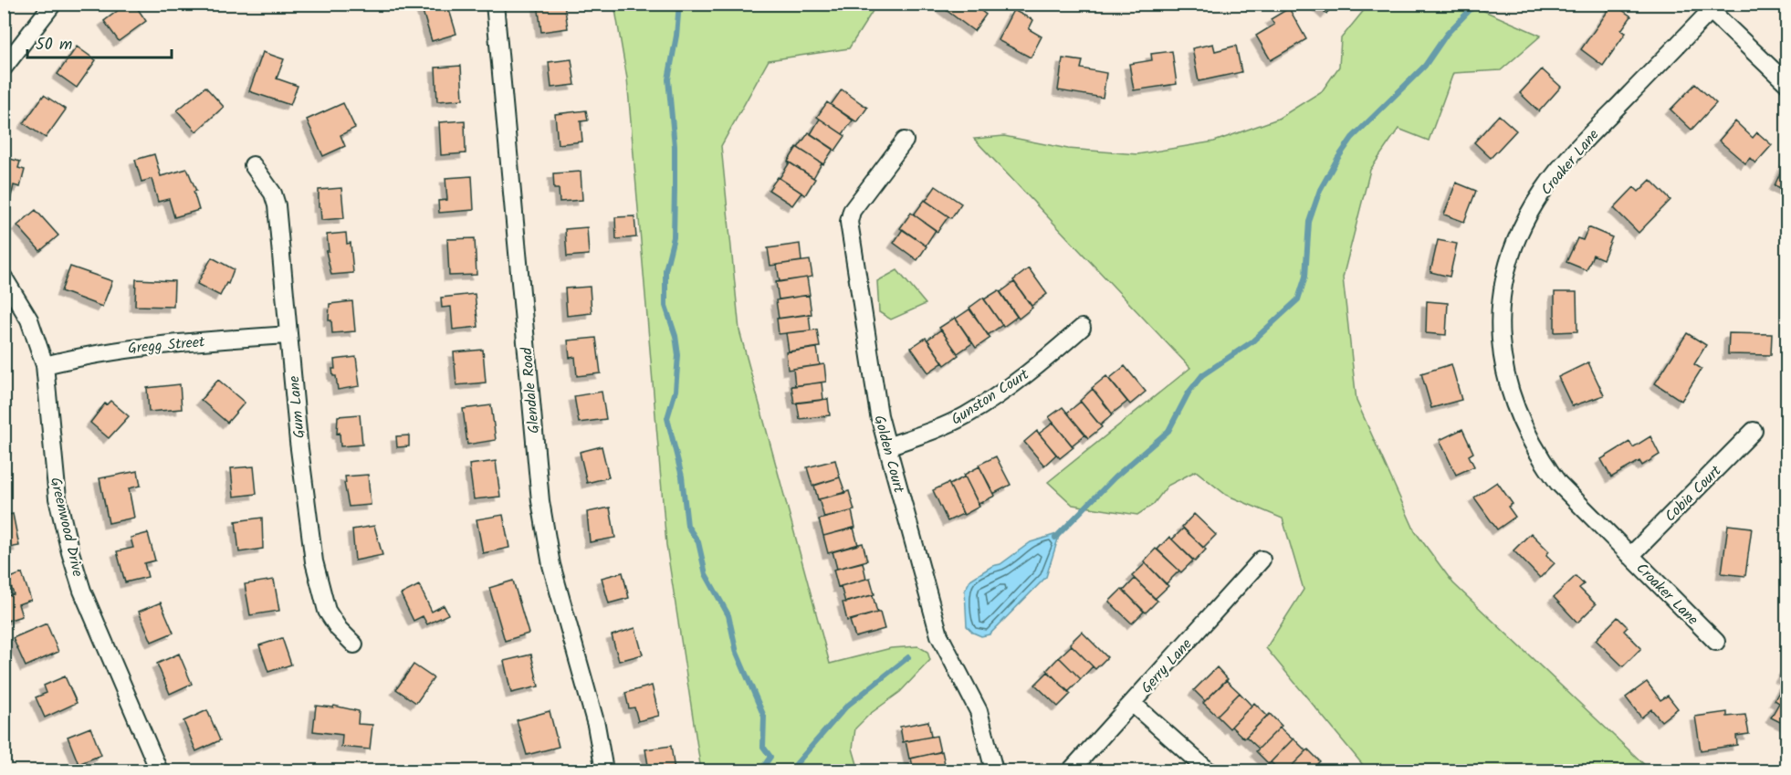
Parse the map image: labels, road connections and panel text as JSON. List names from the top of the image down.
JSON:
{
  "streets": {
    "street": [
      "Croaker Lane",
      "Gregg Street",
      "Glendale Road",
      "Gunston Court",
      "Gum Lane",
      "Golden Court",
      "Cobia Court",
      "Greenwood Drive",
      "Gerry Lane"
    ]
  },
  "crossings": [
    ["Croaker Lane", "Cobia Court"],
    ["Gregg Street", "Gum Lane"],
    ["Gregg Street", "Greenwood Drive"],
    ["Gunston Court", "Golden Court"]
  ],
  "scale_bar": "50 m"
}
